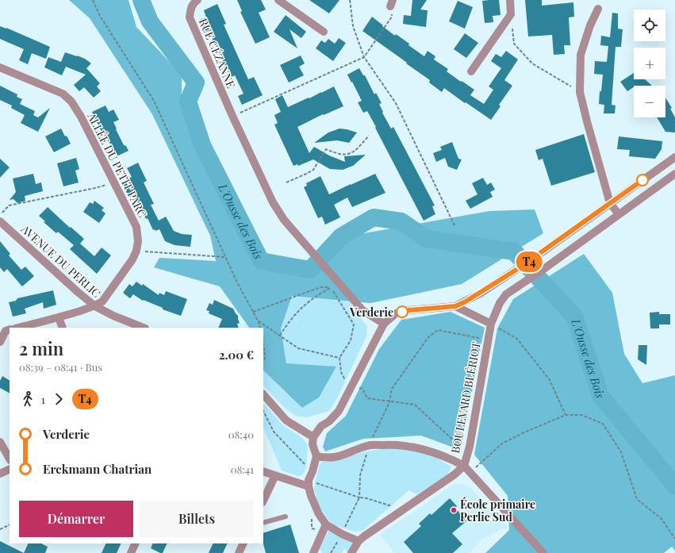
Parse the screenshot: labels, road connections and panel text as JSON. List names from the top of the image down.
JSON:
{
  "streets": {
    "street": [
      "RUE CÉZANNE",
      "ALLÉE DU PETIT PARC",
      "AVENUE DU PERLIC",
      "BOULEVARD BLÉRIOT"
    ]
  },
  "crossings": [
    ["ALLÉE DU PETIT PARC", "AVENUE DU PERLIC"]
  ],
  "water": ["L'Ousse des Bois"],
  "places": ["Verderie", "École primaire Perlic Sud"],
  "lines": ["bus line T4"],
  "page": {
    "on_map": "T4",
    "map_buttons": ["+", "−"],
    "heading": ["2 min", "08:39 – 08:41 · Bus", "2.00 €"],
    "legs": ["1", "T4"],
    "list": [
      {
        "name": "Verderie",
        "value": "08:40"
      },
      {
        "name": "Erckmann Chatrian",
        "value": "08:41"
      }
    ],
    "buttons": ["Démarrer", "Billets"]
  }
}
